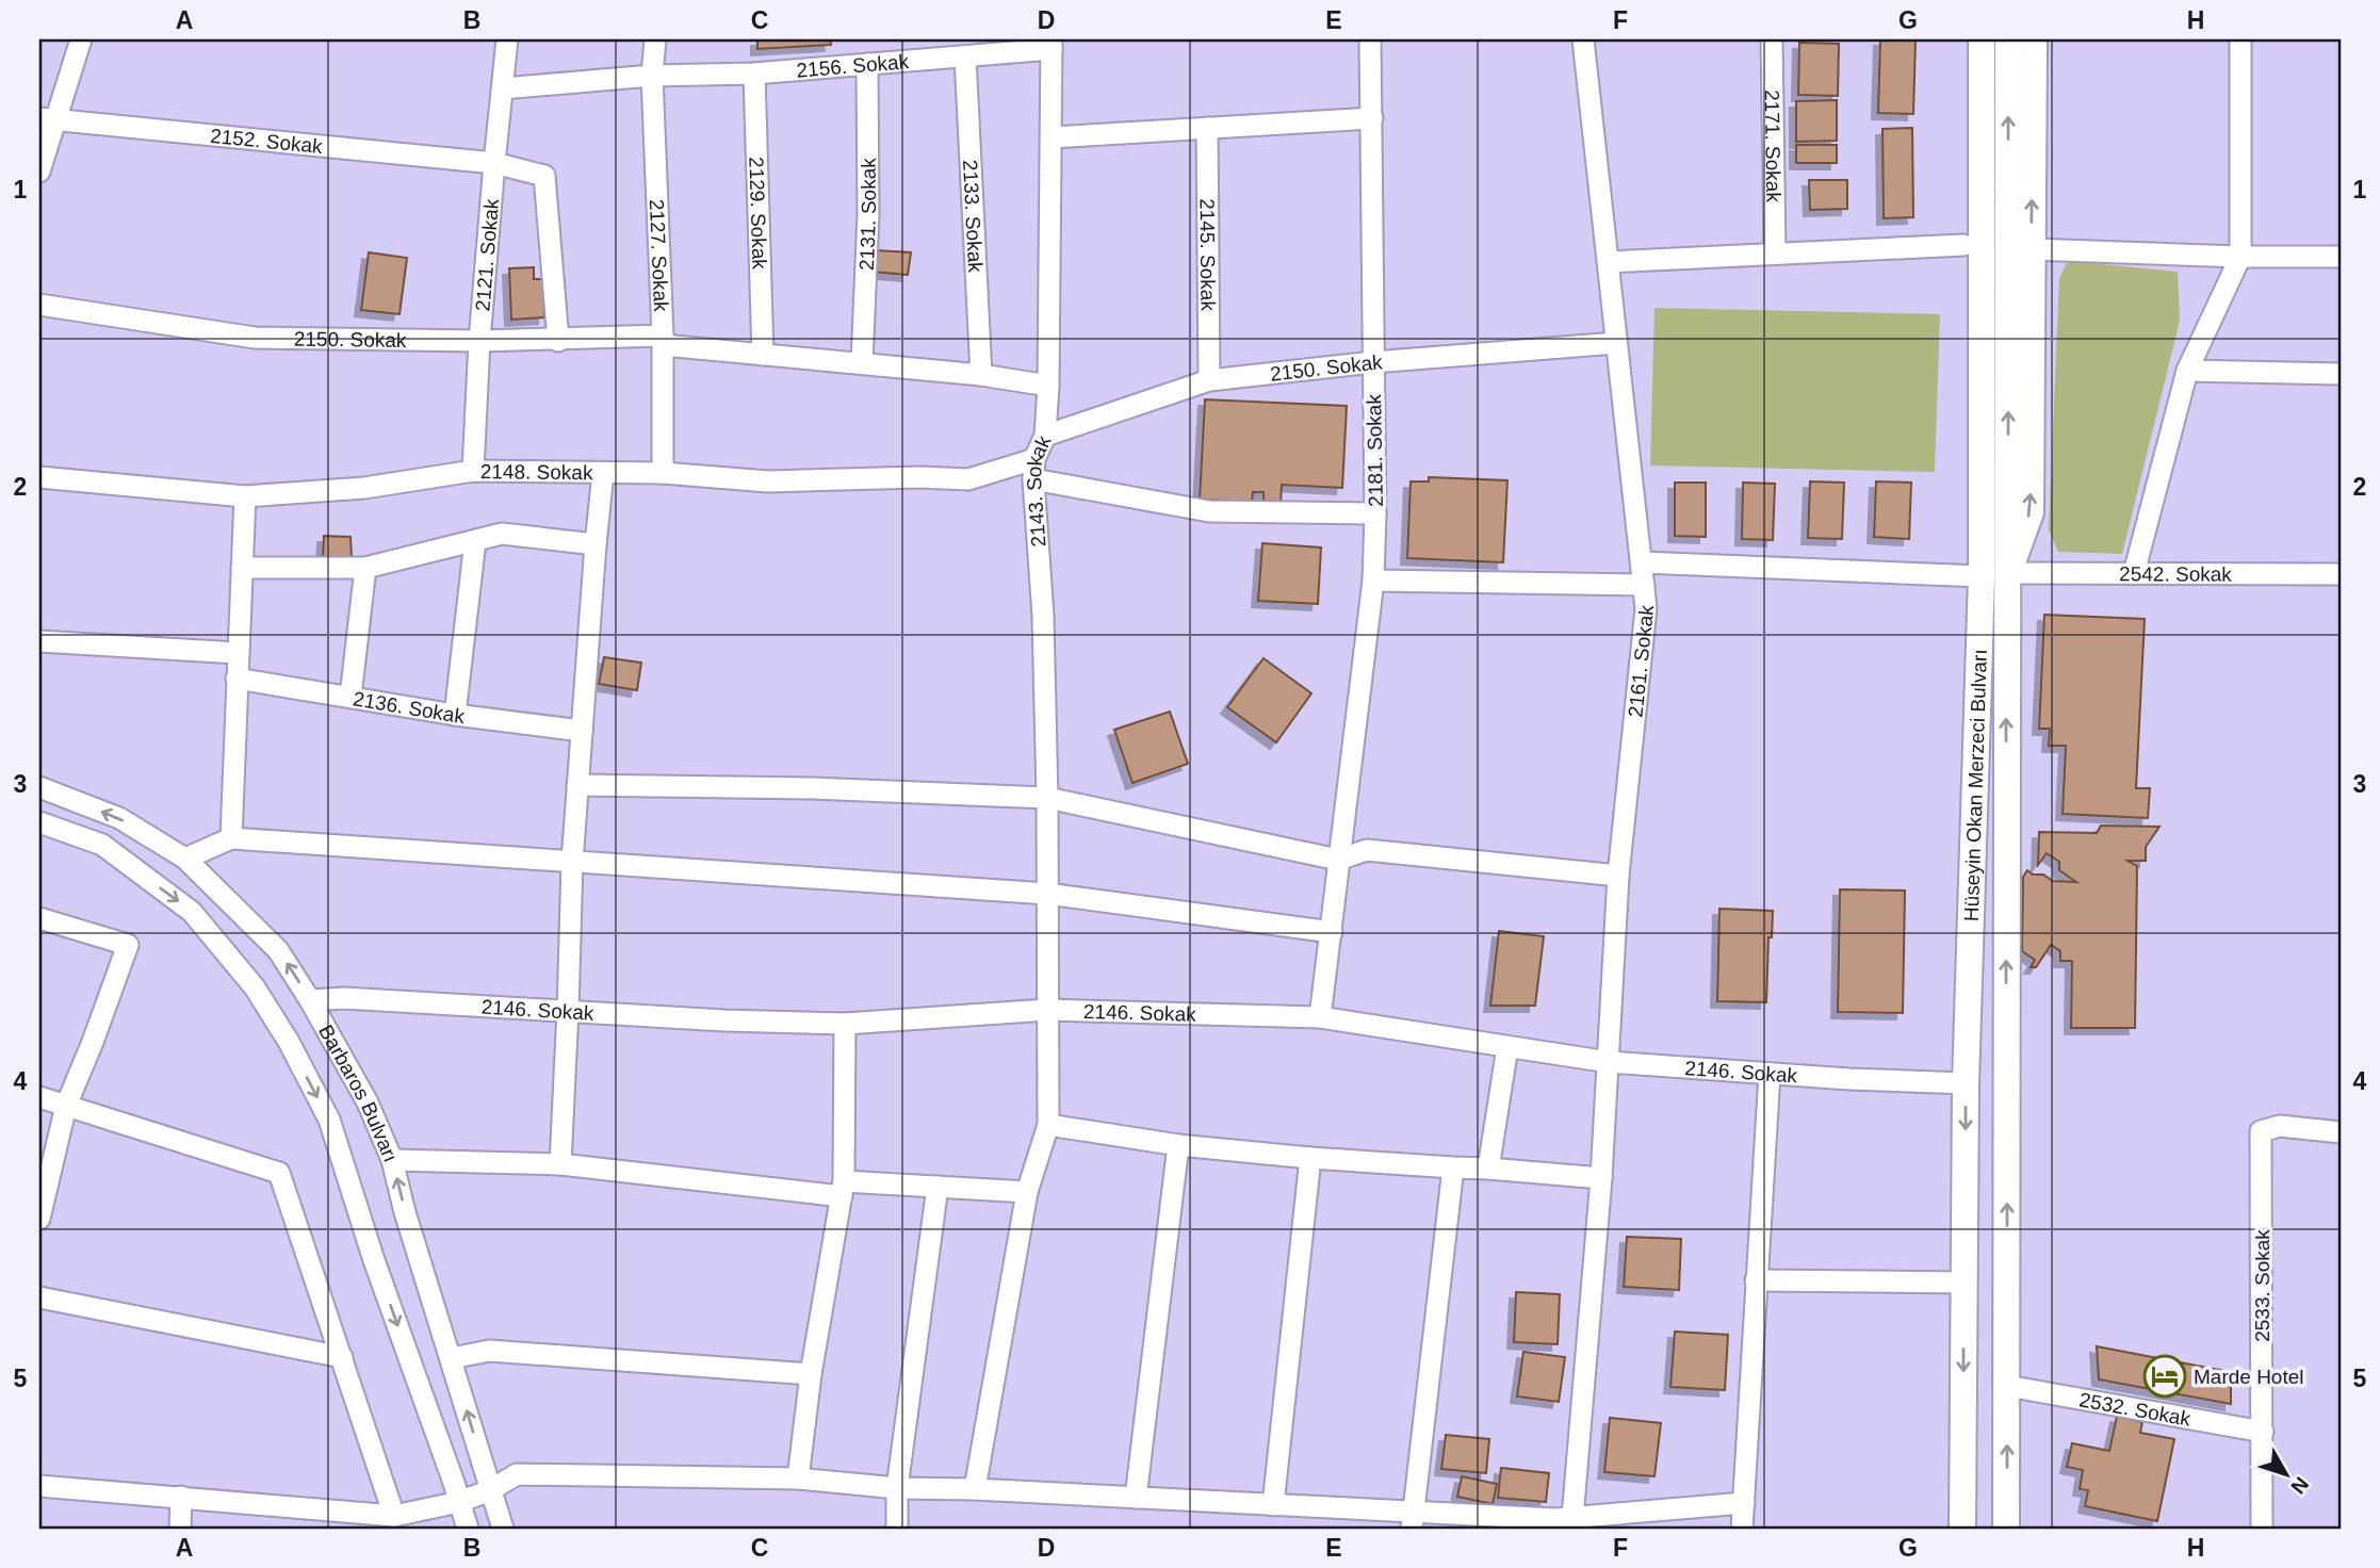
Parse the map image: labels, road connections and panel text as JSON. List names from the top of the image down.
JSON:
{
  "streets": {
    "main road": ["Hüseyin Okan Merzeci Bulvarı"],
    "street": [
      "2156. Sokak",
      "2152. Sokak",
      "2171. Sokak",
      "2129. Sokak",
      "2131. Sokak",
      "2133. Sokak",
      "2145. Sokak",
      "2121. Sokak",
      "2127. Sokak",
      "2150. Sokak",
      "2181. Sokak",
      "2148. Sokak",
      "2143. Sokak",
      "2542. Sokak",
      "2161. Sokak",
      "2136. Sokak",
      "2146. Sokak",
      "Barbaros Bulvarı",
      "2533. Sokak",
      "2532. Sokak"
    ]
  },
  "crossings": [
    ["2156. Sokak", "2129. Sokak"],
    ["2156. Sokak", "2131. Sokak"],
    ["2156. Sokak", "2133. Sokak"],
    ["2156. Sokak", "2121. Sokak"],
    ["2156. Sokak", "2127. Sokak"],
    ["2156. Sokak", "2143. Sokak"],
    ["2152. Sokak", "2121. Sokak"],
    ["2152. Sokak", "2150. Sokak"],
    ["2129. Sokak", "2150. Sokak"],
    ["2131. Sokak", "2150. Sokak"],
    ["2133. Sokak", "2150. Sokak"],
    ["2145. Sokak", "2150. Sokak"],
    ["2121. Sokak", "2150. Sokak"],
    ["2121. Sokak", "2148. Sokak"],
    ["2127. Sokak", "2150. Sokak"],
    ["2127. Sokak", "2148. Sokak"],
    ["2150. Sokak", "2181. Sokak"],
    ["2150. Sokak", "2143. Sokak"],
    ["2150. Sokak", "2161. Sokak"],
    ["2181. Sokak", "2146. Sokak"],
    ["2148. Sokak", "2143. Sokak"],
    ["2143. Sokak", "2146. Sokak"],
    ["2542. Sokak", "2161. Sokak"],
    ["2542. Sokak", "Hüseyin Okan Merzeci Bulvarı"],
    ["2161. Sokak", "2146. Sokak"],
    ["Hüseyin Okan Merzeci Bulvarı", "2146. Sokak"],
    ["Hüseyin Okan Merzeci Bulvarı", "2532. Sokak"],
    ["2146. Sokak", "Barbaros Bulvarı"],
    ["2533. Sokak", "2532. Sokak"]
  ],
  "places": {
    "hotel": ["Marde Hotel"]
  },
  "north": "bottom right",
  "grid": {
    "columns": [
      "A",
      "B",
      "C",
      "D",
      "E",
      "F",
      "G",
      "H"
    ],
    "rows": [
      "1",
      "2",
      "3",
      "4",
      "5"
    ]
  }
}
